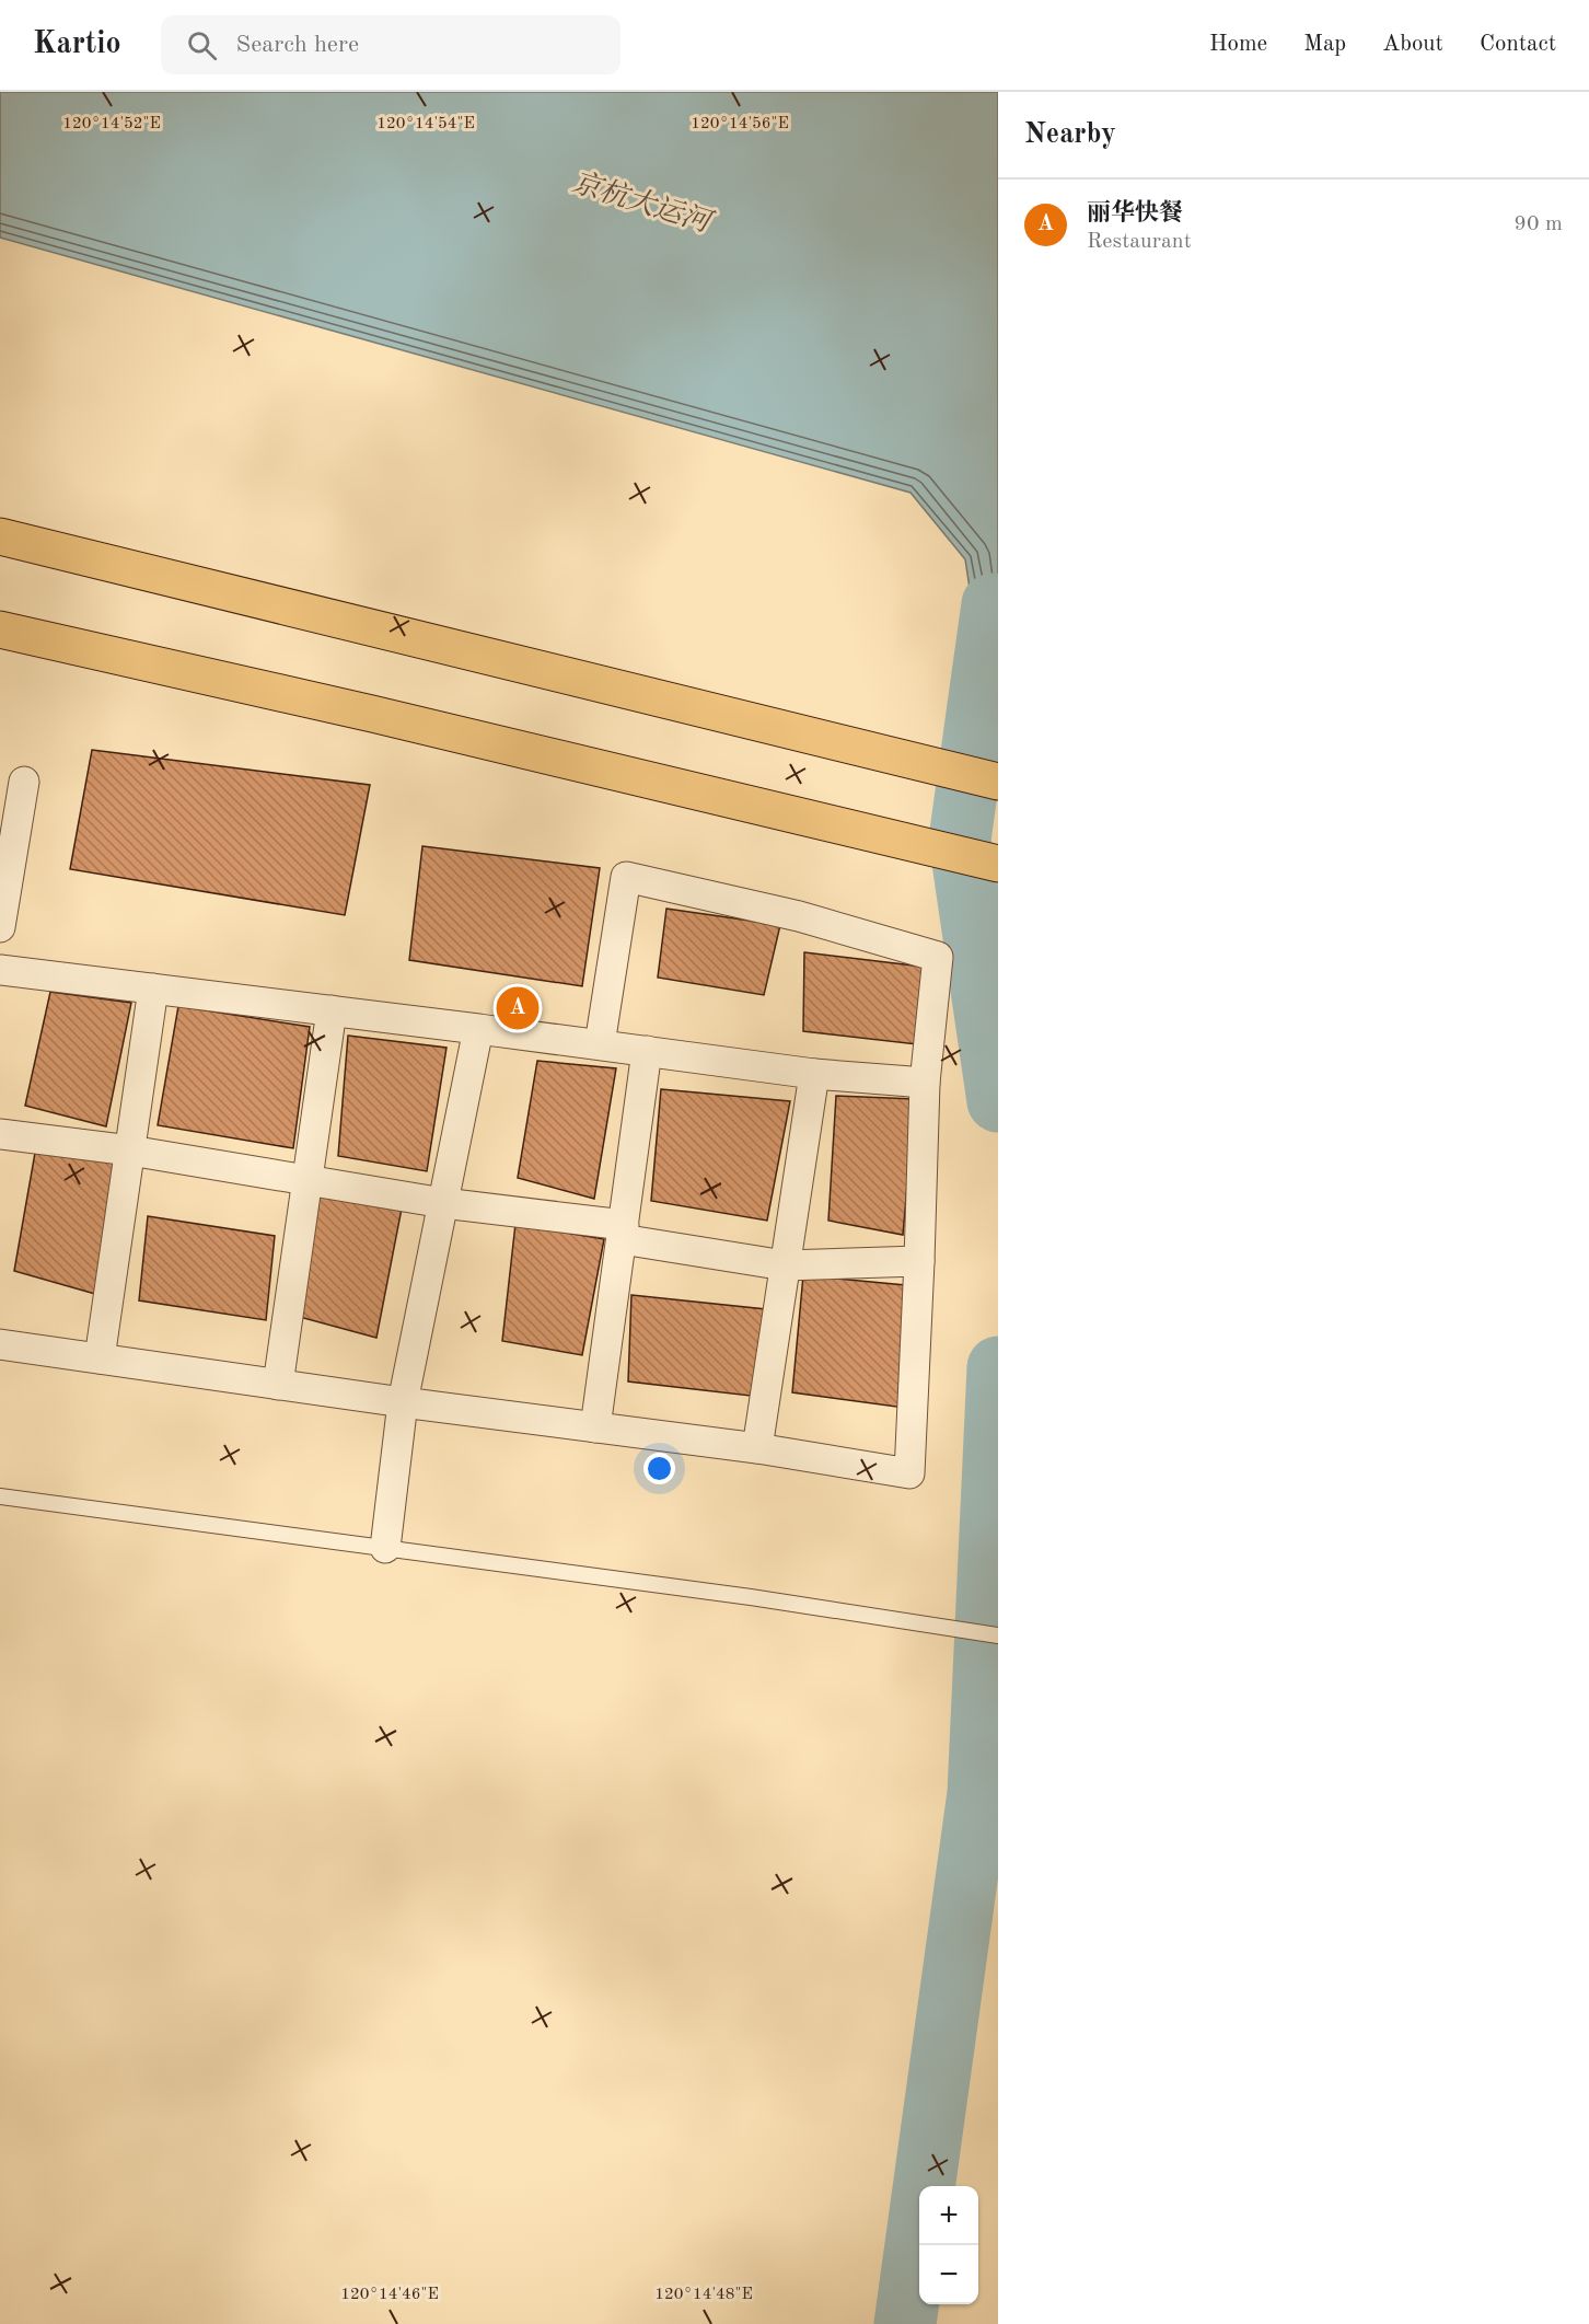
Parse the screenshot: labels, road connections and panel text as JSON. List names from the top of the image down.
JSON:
{
  "water": ["京杭大运河"],
  "page": {
    "header": "Kartio",
    "search": "Search here",
    "nav": [
      "Home",
      "Map",
      "About",
      "Contact"
    ],
    "heading": "Nearby",
    "list": [
      {
        "mark": "A",
        "name": "丽华快餐",
        "note": "Restaurant",
        "value": "90 m"
      }
    ],
    "pins": "A",
    "map_buttons": ["+", "−"]
  },
  "coordinates": [
    "120°14'52\"E",
    "120°14'54\"E",
    "120°14'56\"E",
    "120°14'46\"E",
    "120°14'48\"E"
  ]
}
